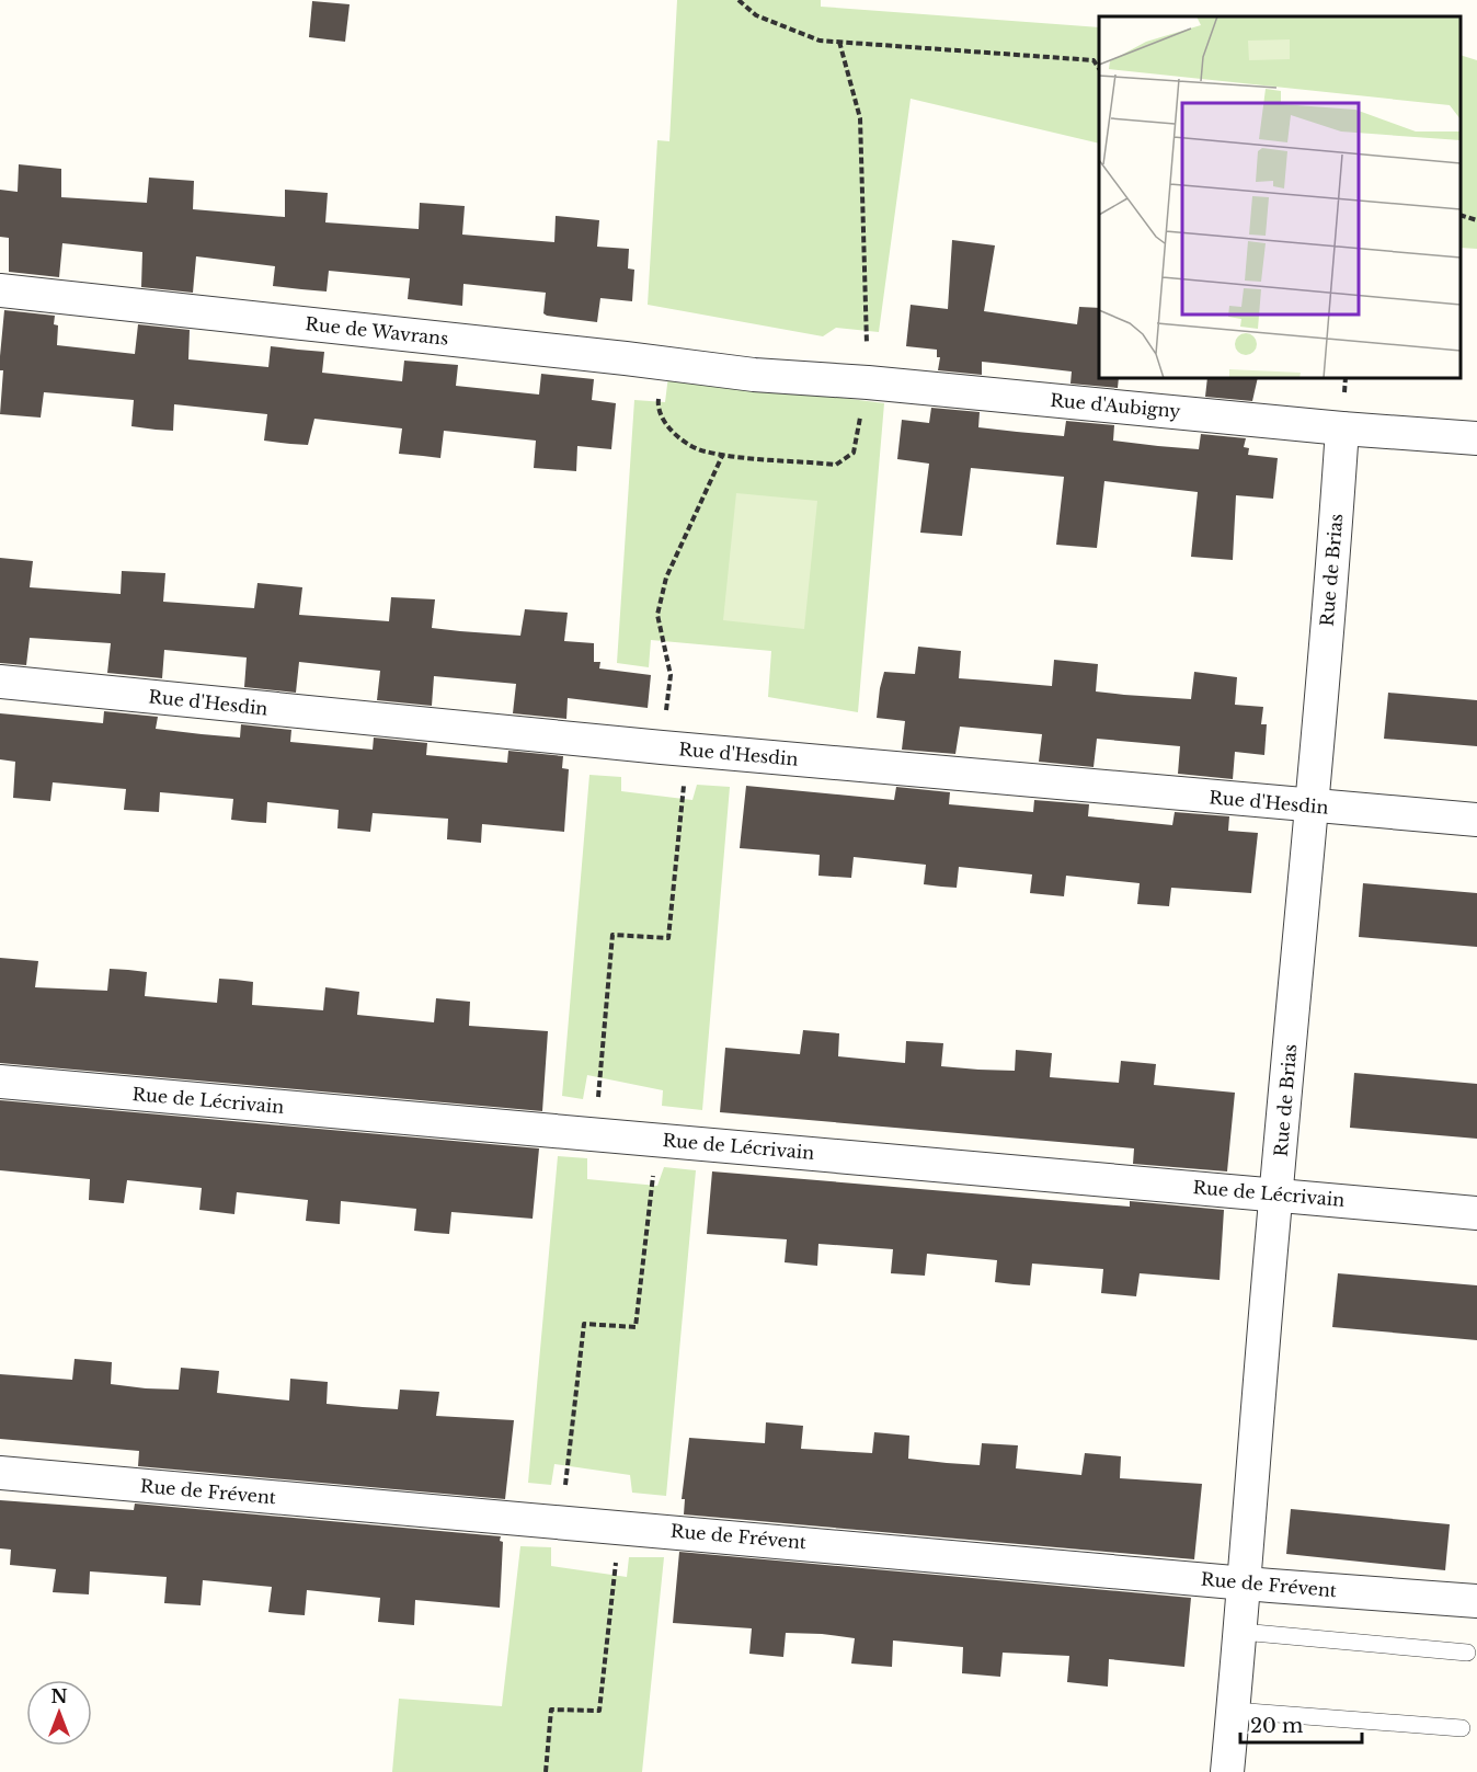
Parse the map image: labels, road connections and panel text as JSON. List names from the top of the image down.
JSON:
{
  "streets": {
    "street": [
      "Rue de Wavrans",
      "Rue d'Aubigny",
      "Rue de Brias",
      "Rue d'Hesdin",
      "Rue de Lécrivain",
      "Rue de Frévent"
    ]
  },
  "crossings": [
    ["Rue de Wavrans", "Rue d'Aubigny"],
    ["Rue d'Aubigny", "Rue de Brias"],
    ["Rue de Brias", "Rue d'Hesdin"],
    ["Rue de Brias", "Rue de Lécrivain"],
    ["Rue de Brias", "Rue de Frévent"]
  ],
  "scale_bar": "20 m",
  "north": "top"
}
